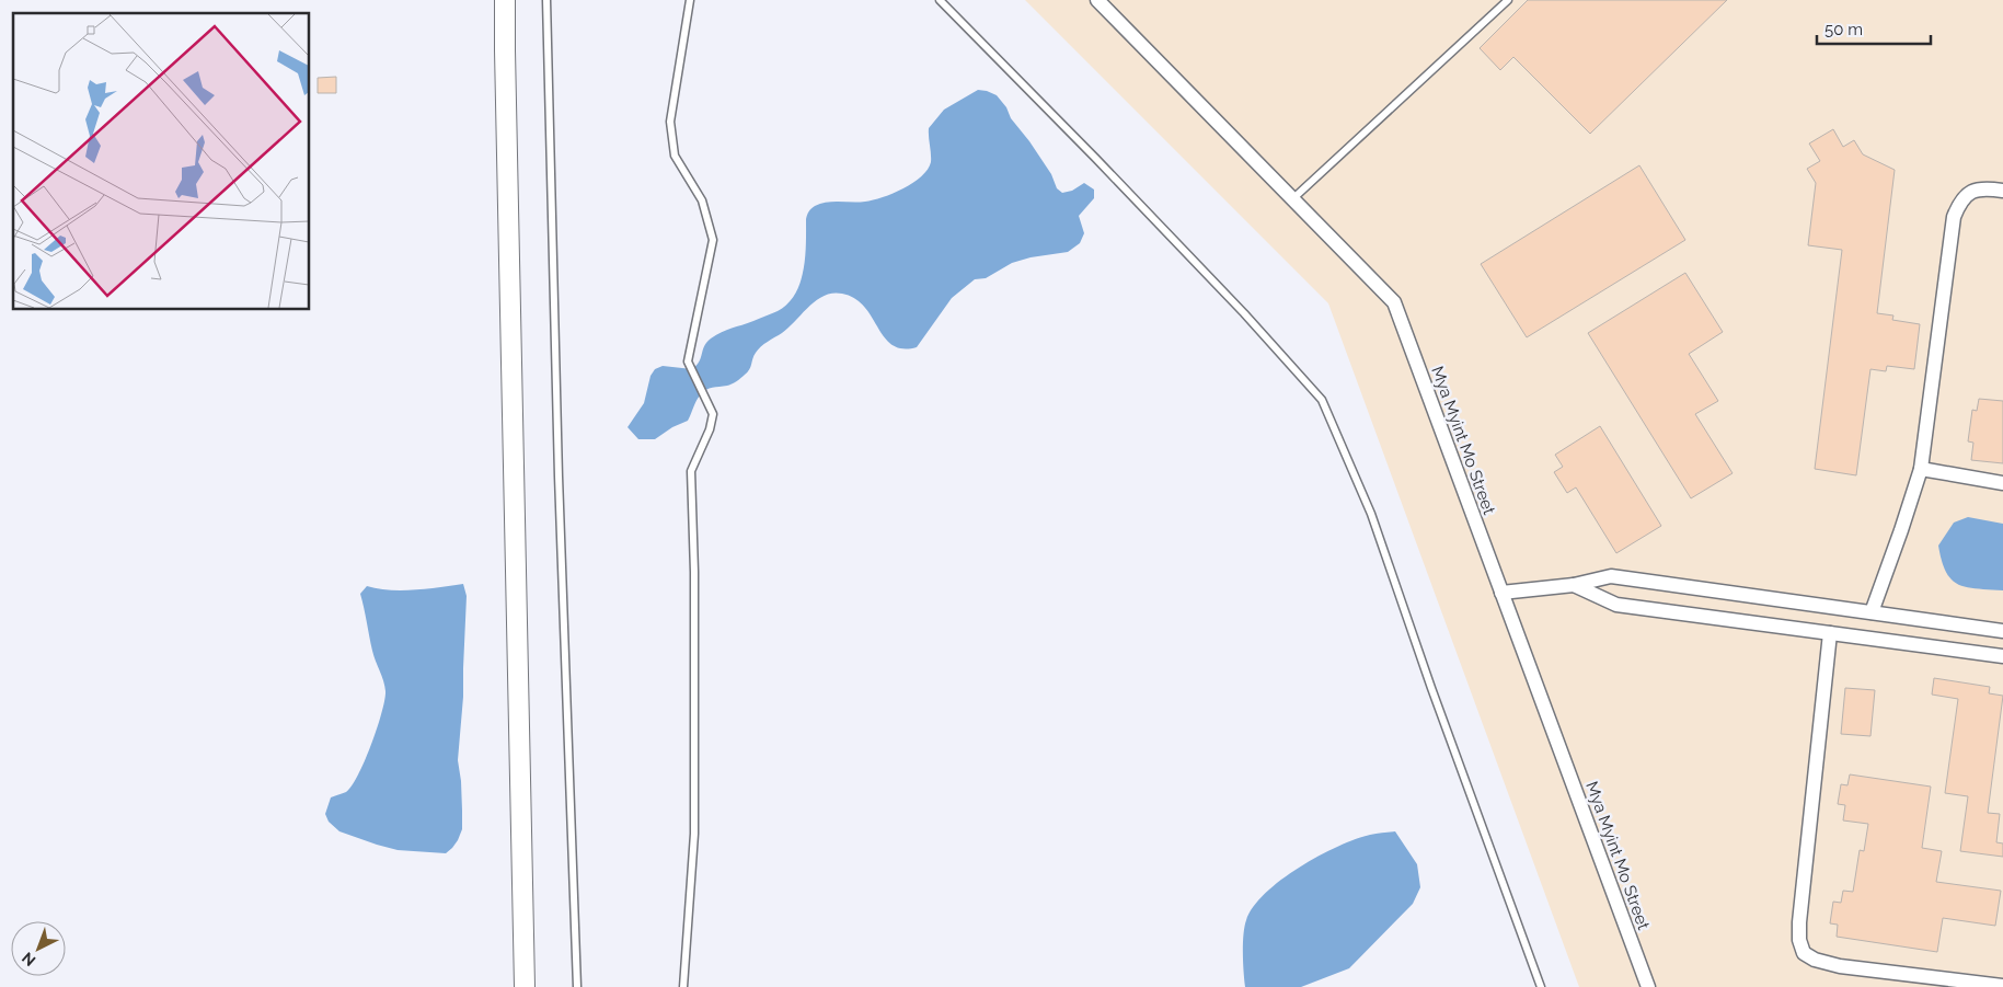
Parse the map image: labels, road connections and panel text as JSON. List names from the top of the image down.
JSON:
{
  "streets": {
    "street": ["Mya Myint Mo Street"]
  },
  "scale_bar": "50 m",
  "north": "bottom left"
}
